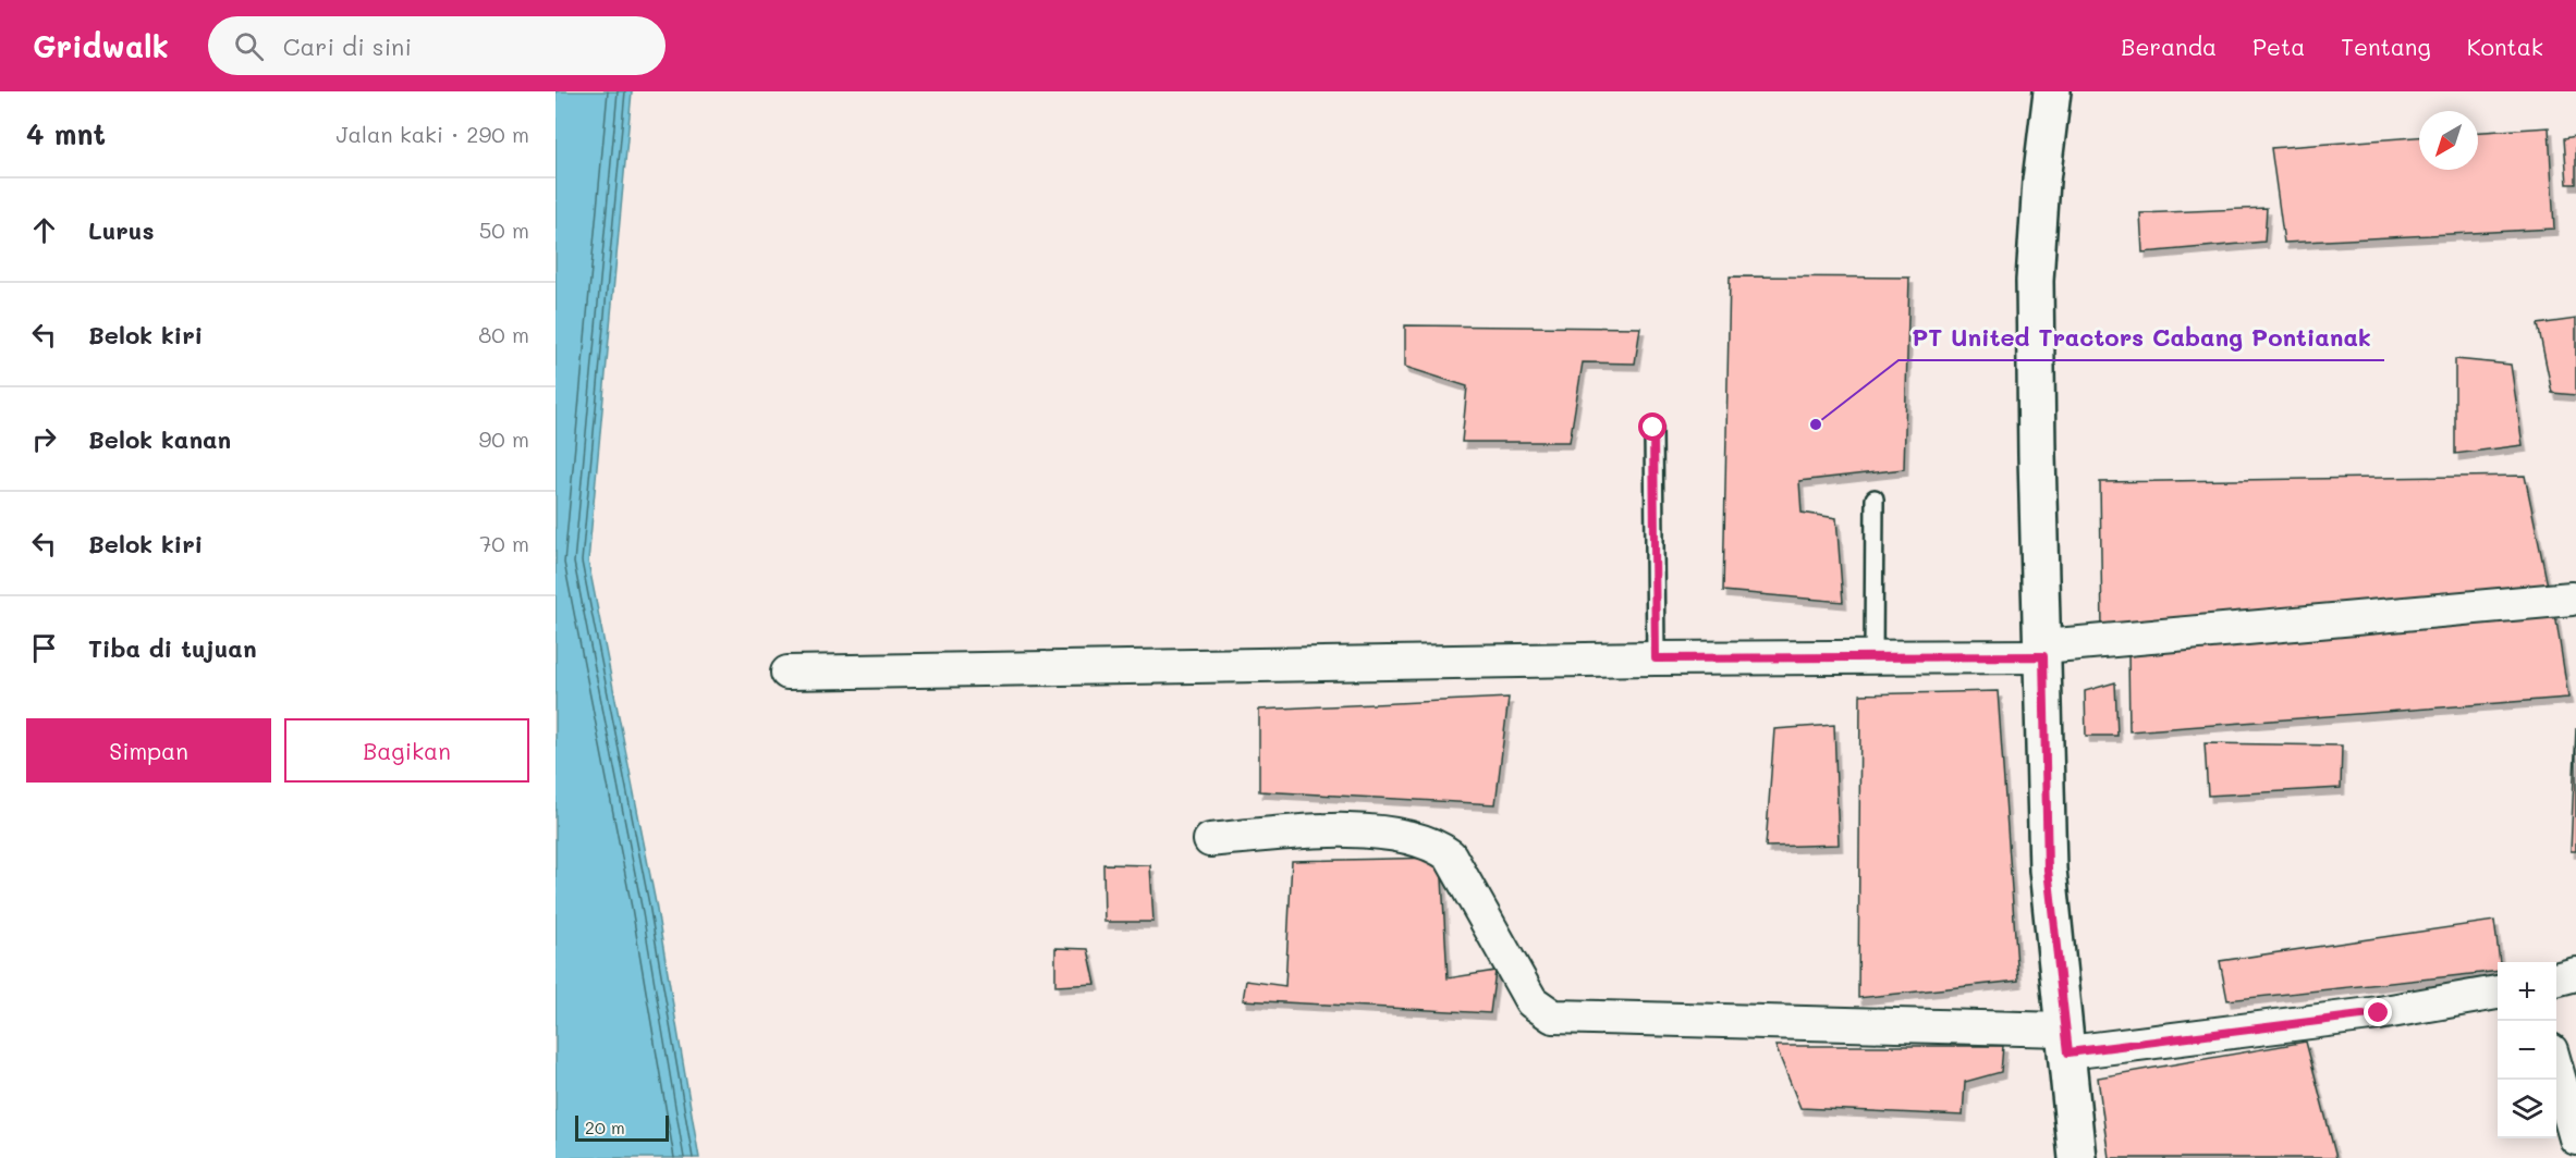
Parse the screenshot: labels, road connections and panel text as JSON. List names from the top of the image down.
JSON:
{
  "places": ["PT United Tractors Cabang Pontianak"],
  "scale_bar": "20 m",
  "north": "bottom left",
  "page": {
    "header": "Gridwalk",
    "search": "Cari di sini",
    "nav": [
      "Beranda",
      "Peta",
      "Tentang",
      "Kontak"
    ],
    "heading": ["4 mnt", "Jalan kaki · 290 m"],
    "list": [
      ["Lurus", "50 m"],
      ["Belok kiri", "80 m"],
      ["Belok kanan", "90 m"],
      ["Belok kiri", "70 m"],
      "Tiba di tujuan"
    ],
    "buttons": ["Simpan", "Bagikan"],
    "map_buttons": ["+", "−"],
    "scale": "20 m"
  }
}
